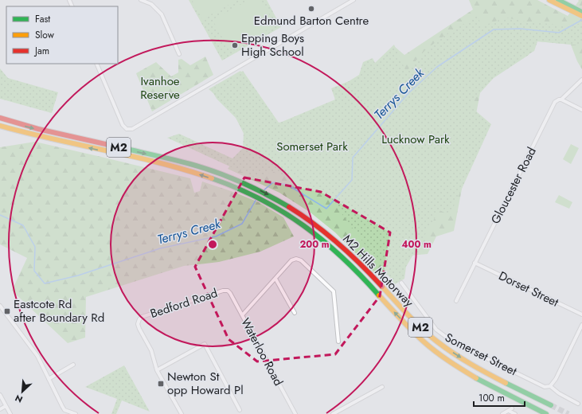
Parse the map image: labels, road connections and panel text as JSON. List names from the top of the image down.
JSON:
{
  "streets": {
    "main road": ["M2", "M2 Hills Motorway"],
    "street": [
      "Gloucester Road",
      "Dorset Street",
      "Bedford Road",
      "Waterloo Road",
      "Somerset Street"
    ]
  },
  "crossings": [
    ["Gloucester Road", "Dorset Street"],
    ["Bedford Road", "Waterloo Road"]
  ],
  "water": ["Terrys Creek"],
  "parks": ["Ivanhoe Reserve", "Lucknow Park", "Somerset Park"],
  "places": {
    "other": ["Edmund Barton Centre", "Epping Boys High School"],
    "transit": ["Eastcote Rd after Boundary Rd", "Newton St opp Howard Pl"]
  },
  "legend": ["Fast", "Slow", "Jam"],
  "scale_bar": "100 m",
  "north": "bottom left",
  "rings": ["200 m", "400 m"]
}
